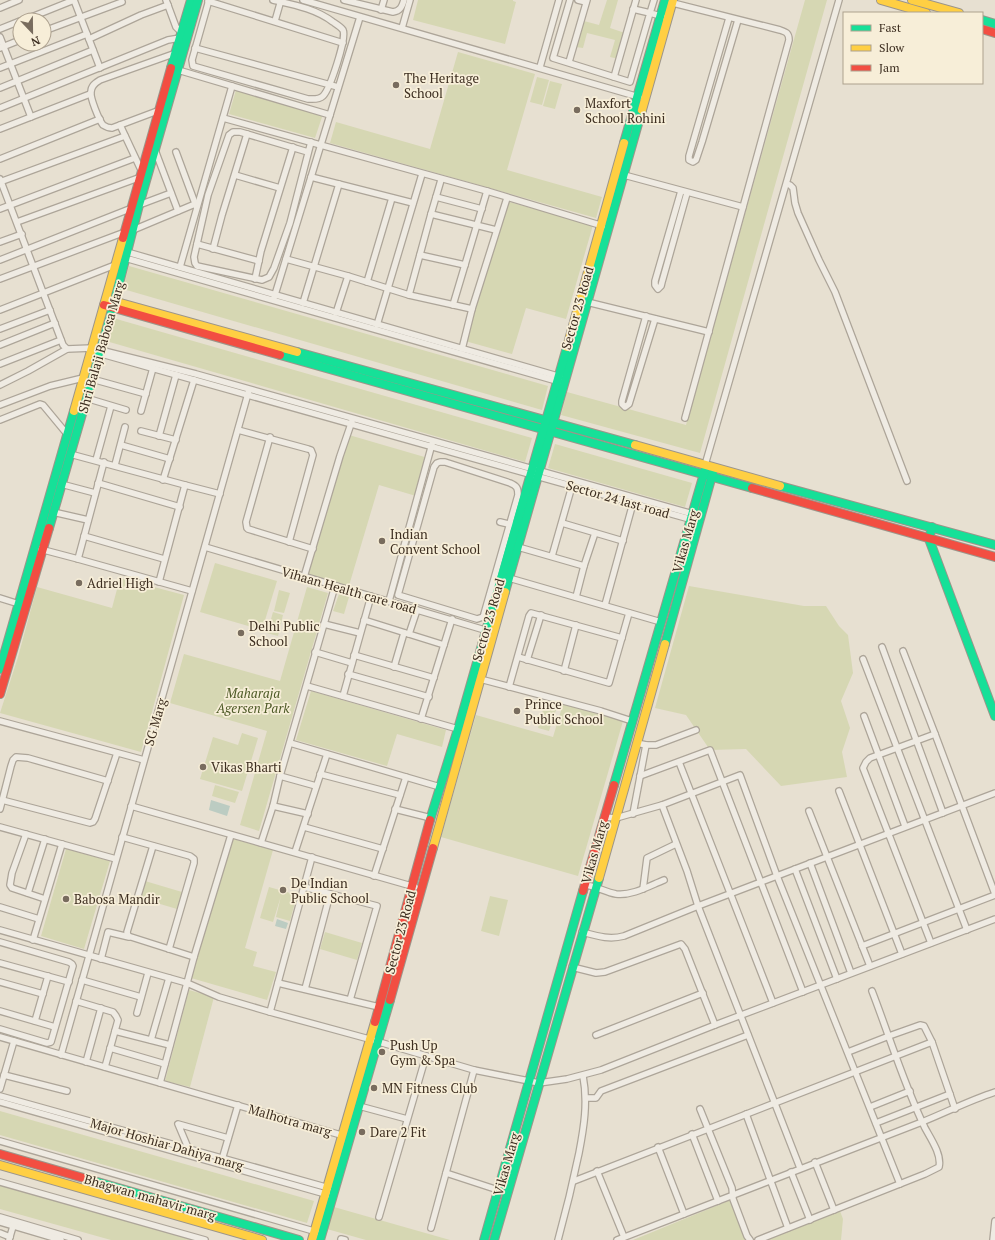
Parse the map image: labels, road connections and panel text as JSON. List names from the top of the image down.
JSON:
{
  "streets": {
    "street": [
      "Sector 23 Road",
      "Shri Balaji Babosa Marg",
      "Sector 24 last road",
      "Vikas Marg",
      "Vihaan Health care road",
      "SG Marg",
      "Malhotra marg",
      "Major Hoshiar Dahiya marg",
      "Bhagwan mahavir marg"
    ]
  },
  "crossings": [
    ["Sector 23 Road", "Sector 24 last road"],
    ["Sector 23 Road", "Vihaan Health care road"],
    ["Sector 23 Road", "Malhotra marg"],
    ["Sector 23 Road", "Major Hoshiar Dahiya marg"],
    ["Sector 24 last road", "Vikas Marg"],
    ["Vihaan Health care road", "SG Marg"],
    ["SG Marg", "Malhotra marg"]
  ],
  "parks": ["Maharaja Agersen Park"],
  "places": [
    "The Heritage School",
    "Maxfort School Rohini",
    "Indian Convent School",
    "Adriel High",
    "Delhi Public School",
    "Prince Public School",
    "Vikas Bharti",
    "De Indian Public School",
    "Babosa Mandir",
    "Push Up Gym & Spa",
    "MN Fitness Club",
    "Dare 2 Fit"
  ],
  "legend": ["Fast", "Slow", "Jam"],
  "north": "bottom"
}
